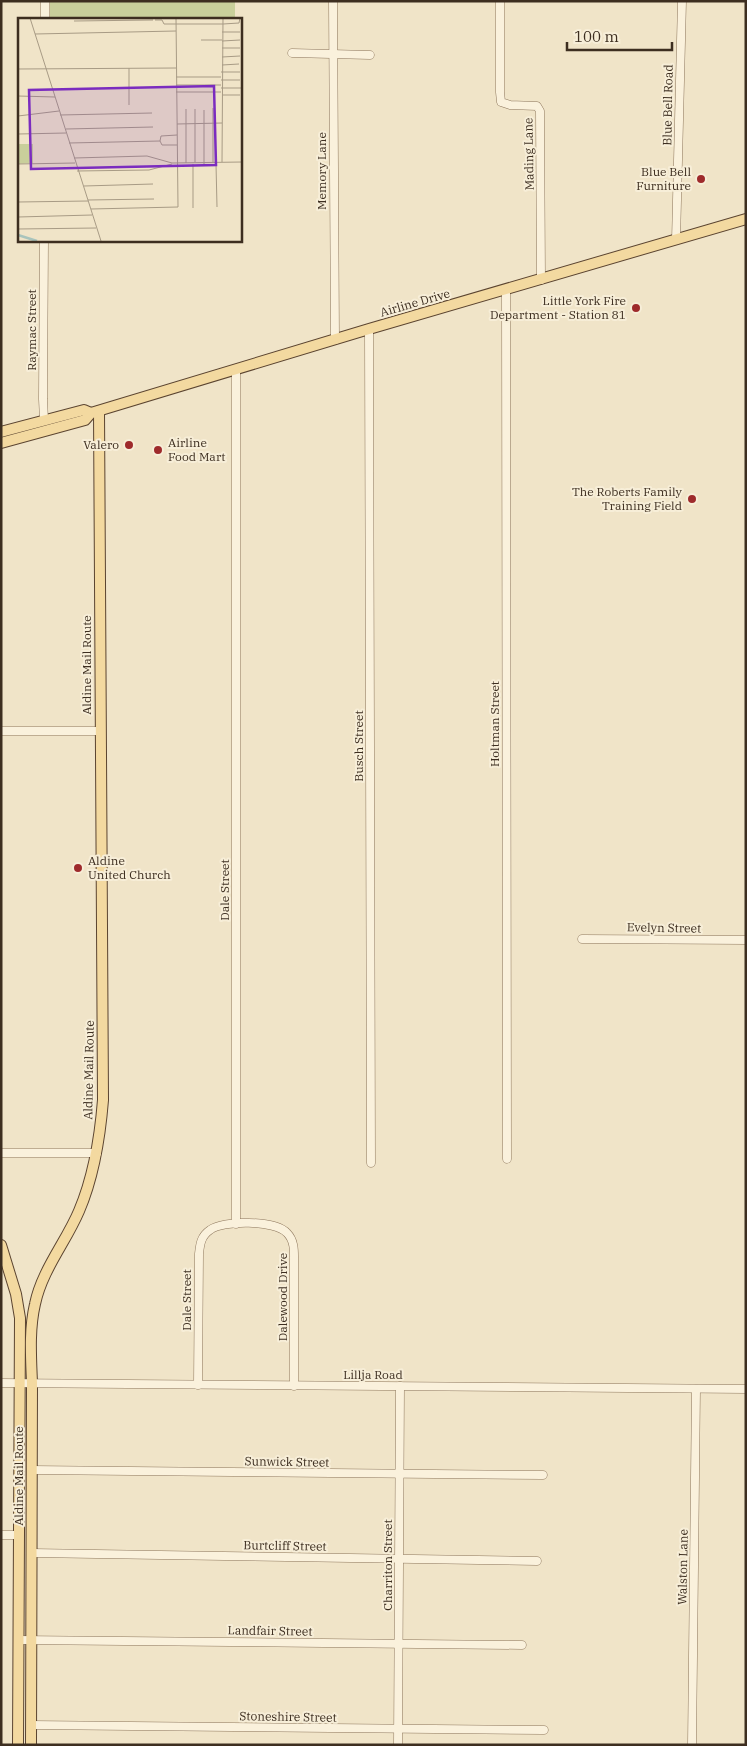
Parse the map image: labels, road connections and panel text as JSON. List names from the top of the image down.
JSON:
{
  "streets": {
    "main road": ["Airline Drive", "Aldine Mail Route"],
    "street": [
      "Blue Bell Road",
      "Mading Lane",
      "Memory Lane",
      "Raymac Street",
      "Holtman Street",
      "Busch Street",
      "Dale Street",
      "Evelyn Street",
      "Dalewood Drive",
      "Lillja Road",
      "Sunwick Street",
      "Burtcliff Street",
      "Charriton Street",
      "Walston Lane",
      "Landfair Street",
      "Stoneshire Street"
    ]
  },
  "crossings": [
    ["Blue Bell Road", "Airline Drive"],
    ["Mading Lane", "Airline Drive"],
    ["Memory Lane", "Airline Drive"],
    ["Airline Drive", "Raymac Street"],
    ["Airline Drive", "Aldine Mail Route"],
    ["Airline Drive", "Holtman Street"],
    ["Airline Drive", "Busch Street"],
    ["Airline Drive", "Dale Street"],
    ["Aldine Mail Route", "Lillja Road"],
    ["Aldine Mail Route", "Sunwick Street"],
    ["Aldine Mail Route", "Burtcliff Street"],
    ["Aldine Mail Route", "Landfair Street"],
    ["Aldine Mail Route", "Stoneshire Street"],
    ["Dale Street", "Dalewood Drive"],
    ["Dale Street", "Lillja Road"],
    ["Dalewood Drive", "Lillja Road"],
    ["Lillja Road", "Charriton Street"],
    ["Lillja Road", "Walston Lane"],
    ["Sunwick Street", "Charriton Street"],
    ["Burtcliff Street", "Charriton Street"],
    ["Charriton Street", "Landfair Street"],
    ["Charriton Street", "Stoneshire Street"]
  ],
  "places": [
    "Blue Bell Furniture",
    "Little York Fire Department - Station 81",
    "Valero",
    "Airline Food Mart",
    "The Roberts Family Training Field",
    "Aldine United Church"
  ],
  "scale_bar": "100 m"
}
